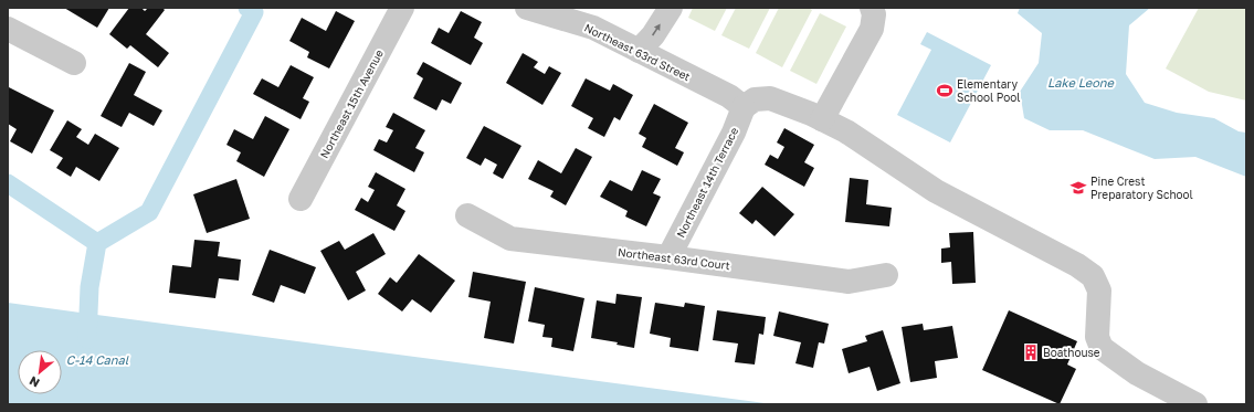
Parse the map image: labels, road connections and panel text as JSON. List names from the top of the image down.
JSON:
{
  "streets": {
    "street": [
      "Northeast 63rd Street",
      "Northeast 15th Avenue",
      "Northeast 14th Terrace",
      "Northeast 63rd Court"
    ]
  },
  "crossings": [
    ["Northeast 63rd Street", "Northeast 14th Terrace"],
    ["Northeast 14th Terrace", "Northeast 63rd Court"]
  ],
  "water": ["Lake Leone", "C-14 Canal"],
  "places": {
    "sports": ["Elementary School Pool"],
    "school or university": ["Pine Crest Preparatory School"],
    "building": ["Boathouse"]
  },
  "north": "bottom left"
}
